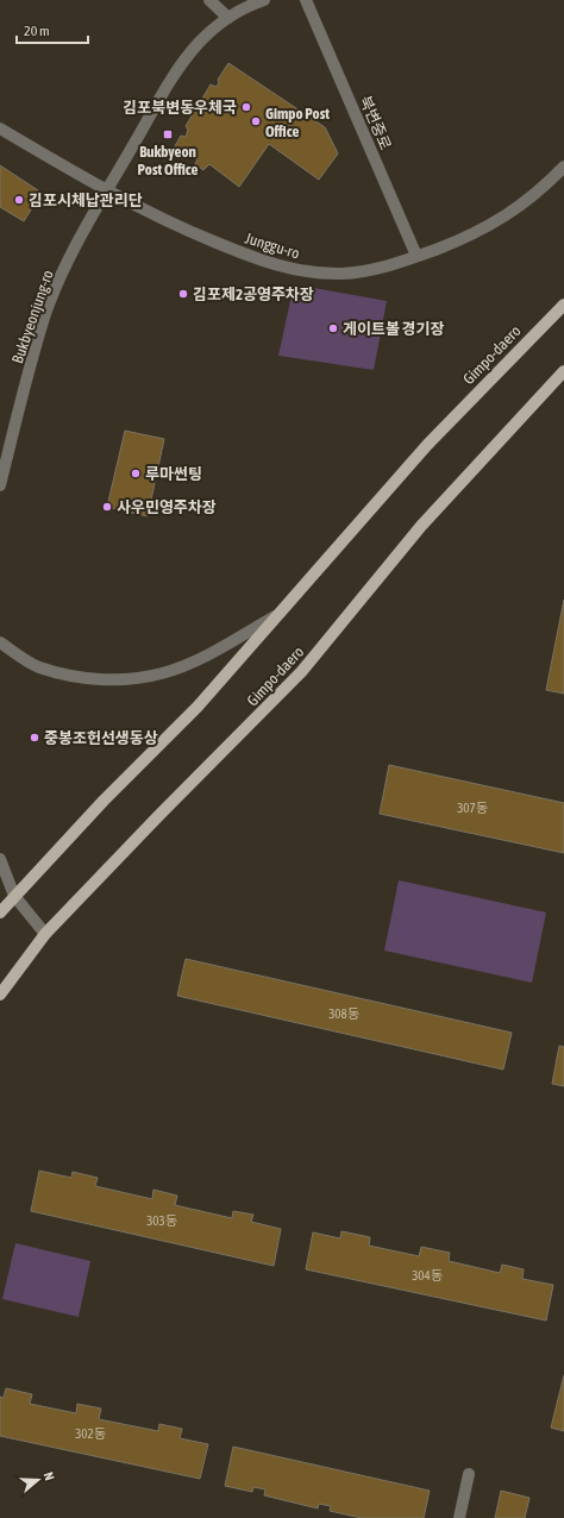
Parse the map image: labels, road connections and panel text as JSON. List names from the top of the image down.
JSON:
{
  "streets": {
    "main road": ["Gimpo-daero"],
    "street": ["북변중로", "Junggu-ro", "Bukbyeonjung-ro"]
  },
  "crossings": [
    ["북변중로", "Junggu-ro"],
    ["Junggu-ro", "Bukbyeonjung-ro"]
  ],
  "places": {
    "other": [
      "김포북변동우체국",
      "Gimpo Post Office",
      "김포시체납관리단",
      "김포제2공영주차장",
      "게이트볼 경기장",
      "루마썬팅",
      "사우민영주차장",
      "중봉조헌선생동상"
    ],
    "transit": ["Bukbyeon Post Office"]
  },
  "house_numbers": [
    "307동",
    "308동",
    "303동",
    "304동",
    "302동"
  ],
  "scale_bar": "20 m",
  "north": "right"
}
